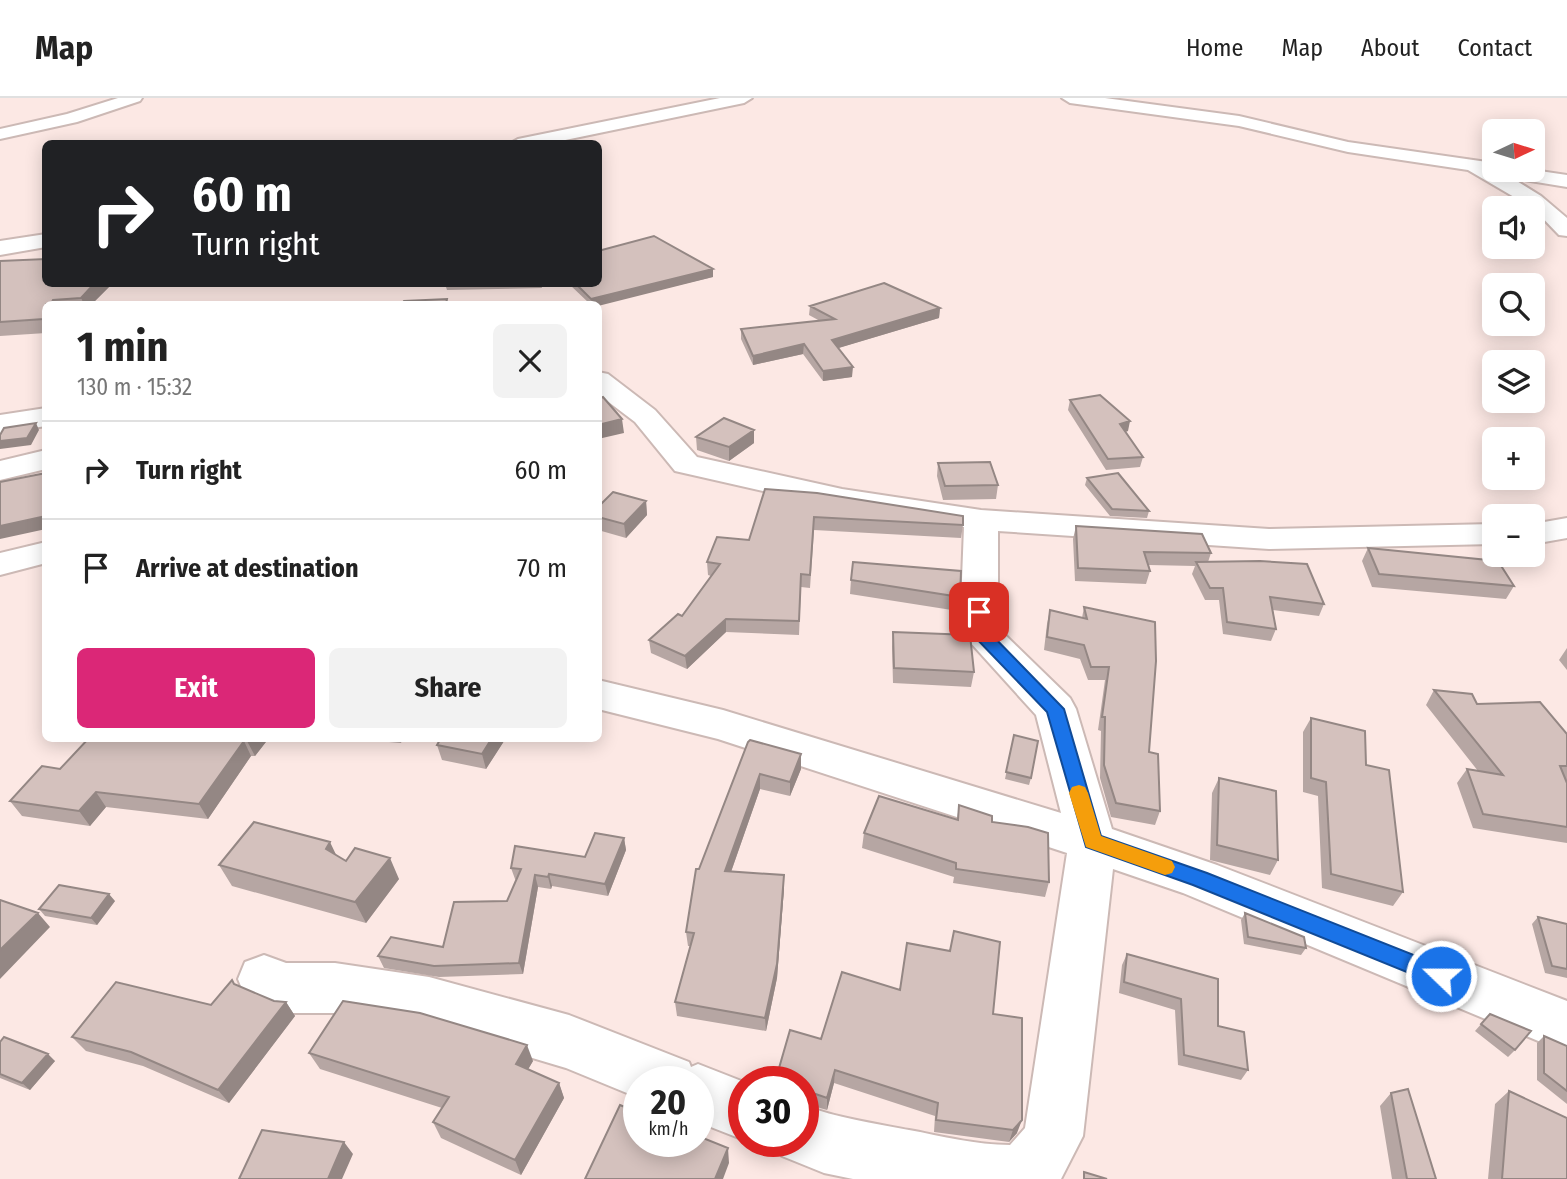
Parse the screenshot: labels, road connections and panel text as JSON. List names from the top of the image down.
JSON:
{
  "north": "right",
  "page": {
    "header": "Map",
    "nav": [
      "Home",
      "Map",
      "About",
      "Contact"
    ],
    "map_buttons": ["+", "−"],
    "turn": ["60 m", "Turn right"],
    "heading": ["1 min", "130 m · 15:32"],
    "list": [
      {
        "name": "Turn right",
        "value": "60 m"
      },
      {
        "name": "Arrive at destination",
        "value": "70 m"
      }
    ],
    "buttons": ["Exit", "Share"],
    "speed": "20 km/h",
    "limit": "30"
  }
}
